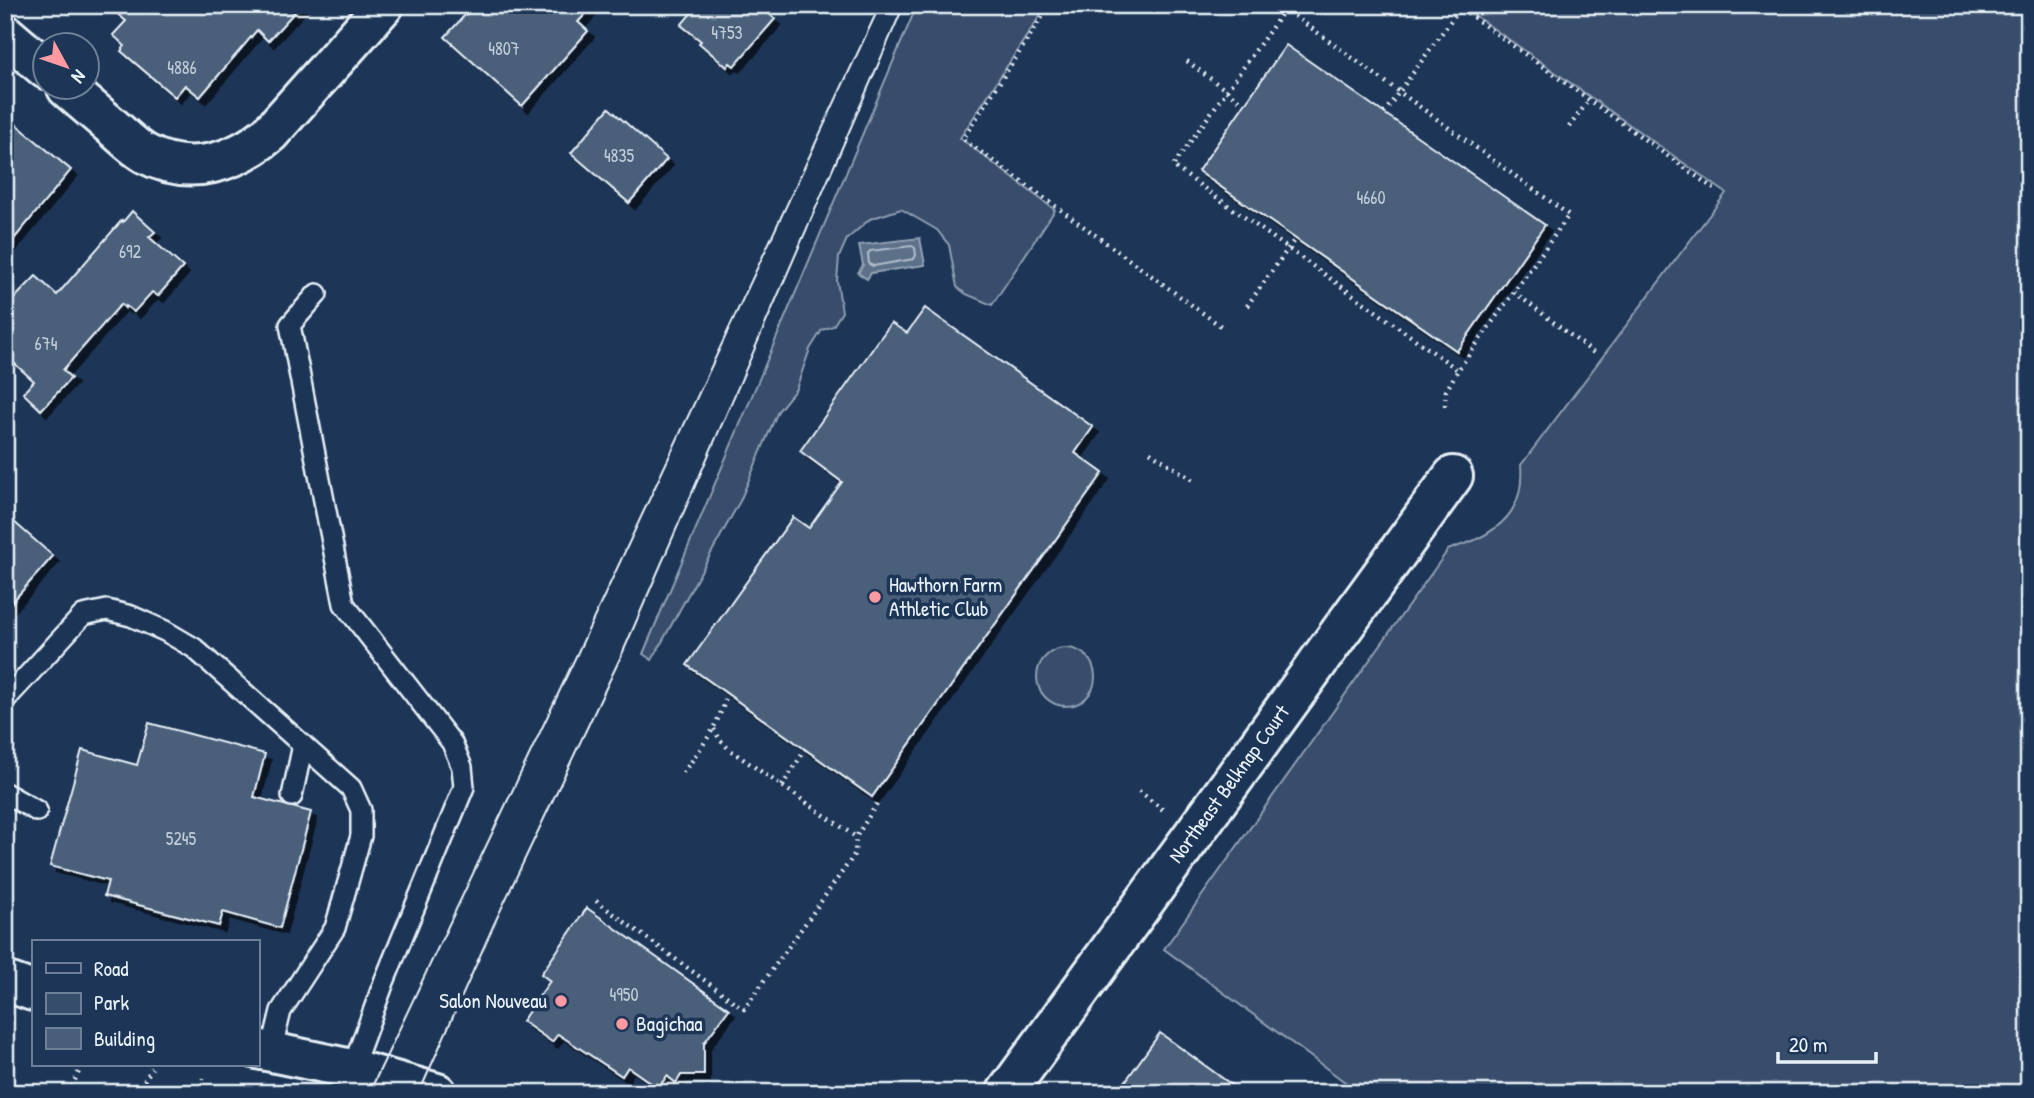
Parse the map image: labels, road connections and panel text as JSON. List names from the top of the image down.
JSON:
{
  "streets": {
    "street": ["Northeast Belknap Court"]
  },
  "places": ["Hawthorn Farm Athletic Club", "Salon Nouveau", "Bagichaa"],
  "house_numbers": [
    "4753",
    "4807",
    "4886",
    "4835",
    "4660",
    "692",
    "674",
    "5245",
    "4950"
  ],
  "legend": ["Road", "Park", "Building"],
  "scale_bar": "20 m",
  "north": "bottom right"
}
